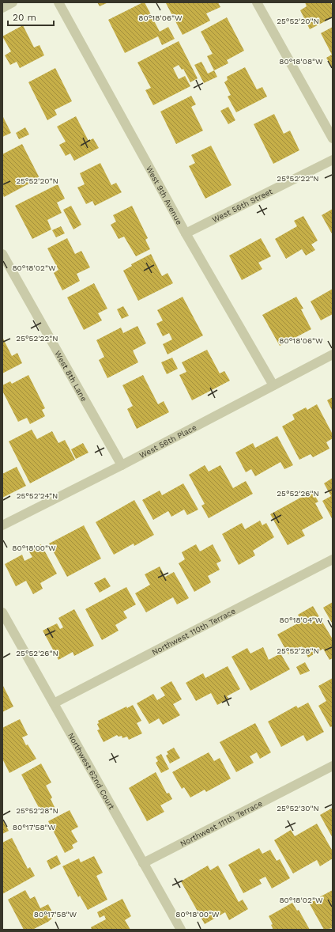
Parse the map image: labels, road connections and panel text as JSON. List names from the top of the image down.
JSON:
{
  "streets": {
    "street": [
      "West 9th Avenue",
      "West 56th Street",
      "West 8th Lane",
      "West 56th Place",
      "Northwest 110th Terrace",
      "Northwest 62nd Court",
      "Northwest 111th Terrace"
    ]
  },
  "crossings": [
    ["West 9th Avenue", "West 56th Street"],
    ["West 9th Avenue", "West 56th Place"],
    ["West 8th Lane", "West 56th Place"],
    ["Northwest 110th Terrace", "Northwest 62nd Court"],
    ["Northwest 62nd Court", "Northwest 111th Terrace"]
  ],
  "scale_bar": "20 m",
  "coordinates": [
    "80°18'06\"W",
    "25°52'20\"N",
    "80°18'08\"W",
    "25°52'22\"N",
    "80°18'02\"W",
    "25°52'26\"N",
    "25°52'24\"N",
    "80°18'00\"W",
    "80°18'04\"W",
    "25°52'28\"N",
    "25°52'30\"N",
    "80°17'58\"W"
  ]
}
